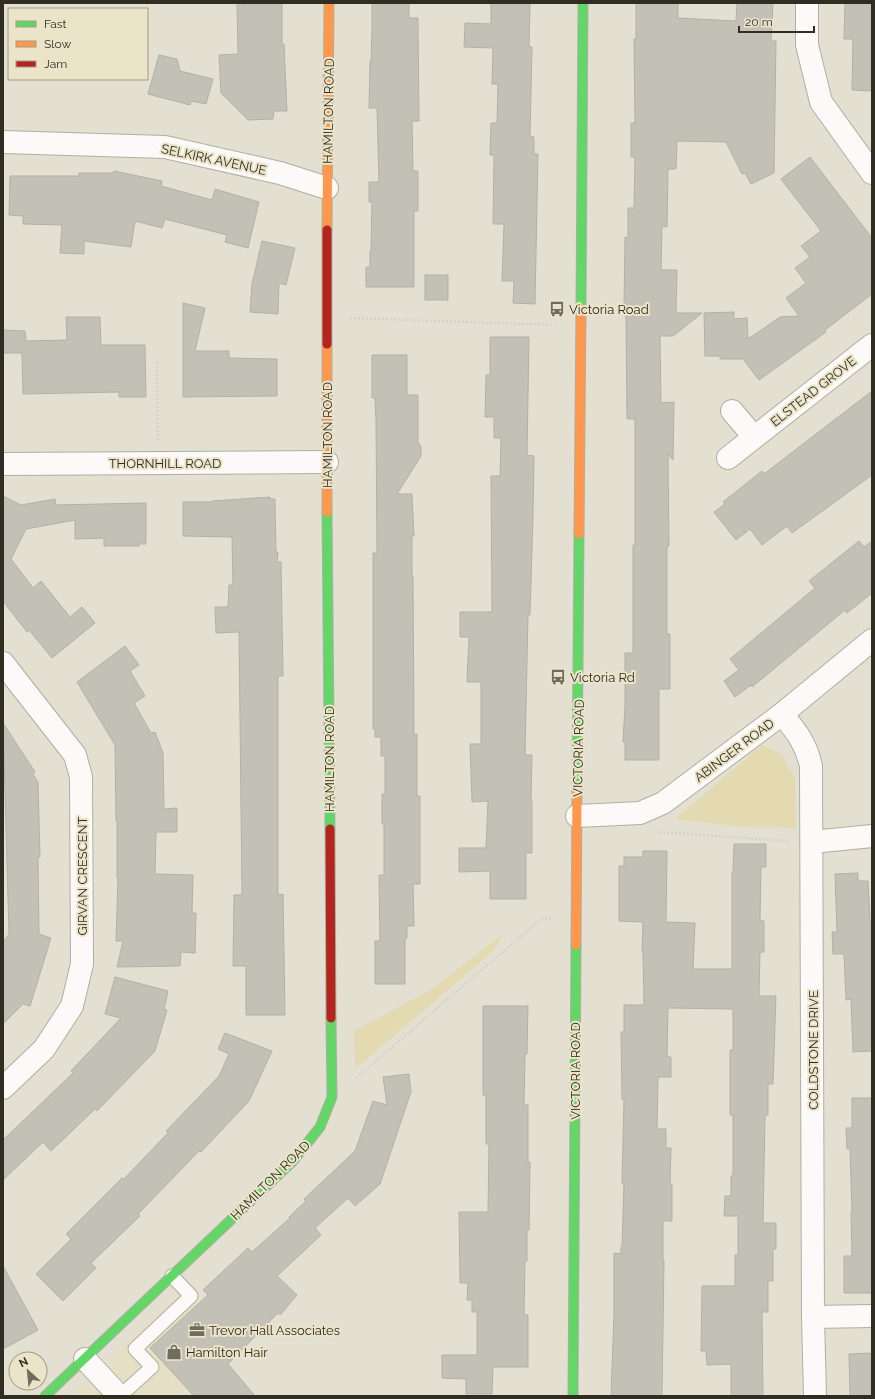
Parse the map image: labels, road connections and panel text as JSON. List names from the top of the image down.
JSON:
{
  "streets": {
    "street": [
      "HAMILTON ROAD",
      "SELKIRK AVENUE",
      "ELSTEAD GROVE",
      "THORNHILL ROAD",
      "VICTORIA ROAD",
      "ABINGER ROAD",
      "GIRVAN CRESCENT",
      "COLDSTONE DRIVE"
    ]
  },
  "crossings": [
    ["HAMILTON ROAD", "SELKIRK AVENUE"],
    ["HAMILTON ROAD", "THORNHILL ROAD"],
    ["VICTORIA ROAD", "ABINGER ROAD"],
    ["ABINGER ROAD", "COLDSTONE DRIVE"]
  ],
  "places": {
    "bus stop": ["Victoria Road", "Victoria Rd"],
    "office": ["Trevor Hall Associates"],
    "shop": ["Hamilton Hair"]
  },
  "legend": ["Fast", "Slow", "Jam"],
  "scale_bar": "20 m",
  "north": "top left"
}
